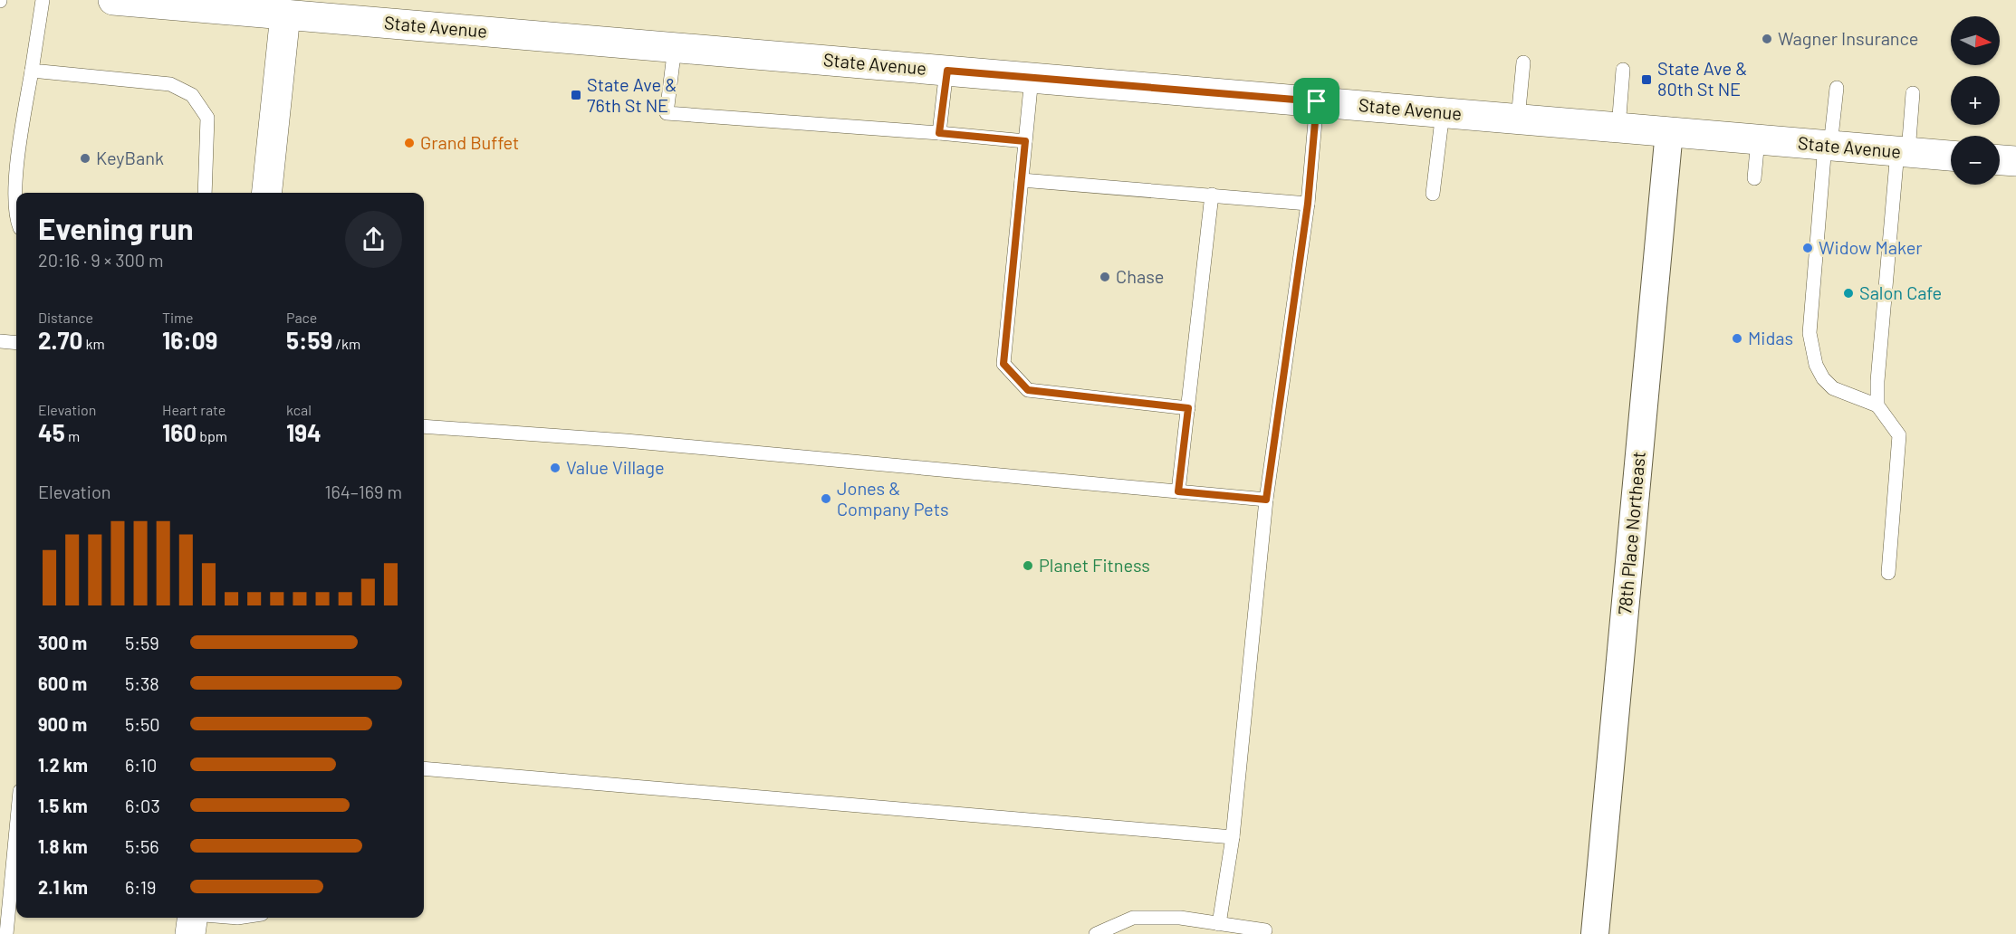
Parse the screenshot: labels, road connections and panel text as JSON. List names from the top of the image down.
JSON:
{
  "streets": {
    "main road": ["State Avenue"],
    "street": ["78th Place Northeast"]
  },
  "crossings": [
    ["State Avenue", "78th Place Northeast"]
  ],
  "places": {
    "other": [
      "Wagner Insurance",
      "Grand Buffet",
      "KeyBank",
      "Widow Maker",
      "Chase",
      "Salon Cafe",
      "Midas",
      "Value Village",
      "Jones & Company Pets",
      "Planet Fitness"
    ],
    "transit": ["State Ave & 80th St NE", "State Ave & 76th St NE"]
  },
  "north": "right",
  "page": {
    "map_buttons": ["+", "−"],
    "heading": ["Evening run", "20:16 · 9 × 300 m"],
    "stats": [
      ["Distance", "2.70 km"],
      ["Time", "16:09"],
      ["Pace", "5:59 /km"],
      ["Elevation", "45 m"],
      ["Heart rate", "160 bpm"],
      ["kcal", "194"]
    ],
    "chart": ["Elevation", "164–169 m"],
    "list": [
      {
        "name": "300 m",
        "note": "5:59"
      },
      {
        "name": "600 m",
        "note": "5:38"
      },
      {
        "name": "900 m",
        "note": "5:50"
      },
      {
        "name": "1.2 km",
        "note": "6:10"
      },
      {
        "name": "1.5 km",
        "note": "6:03"
      },
      {
        "name": "1.8 km",
        "note": "5:56"
      },
      {
        "name": "2.1 km",
        "note": "6:19"
      }
    ]
  }
}
